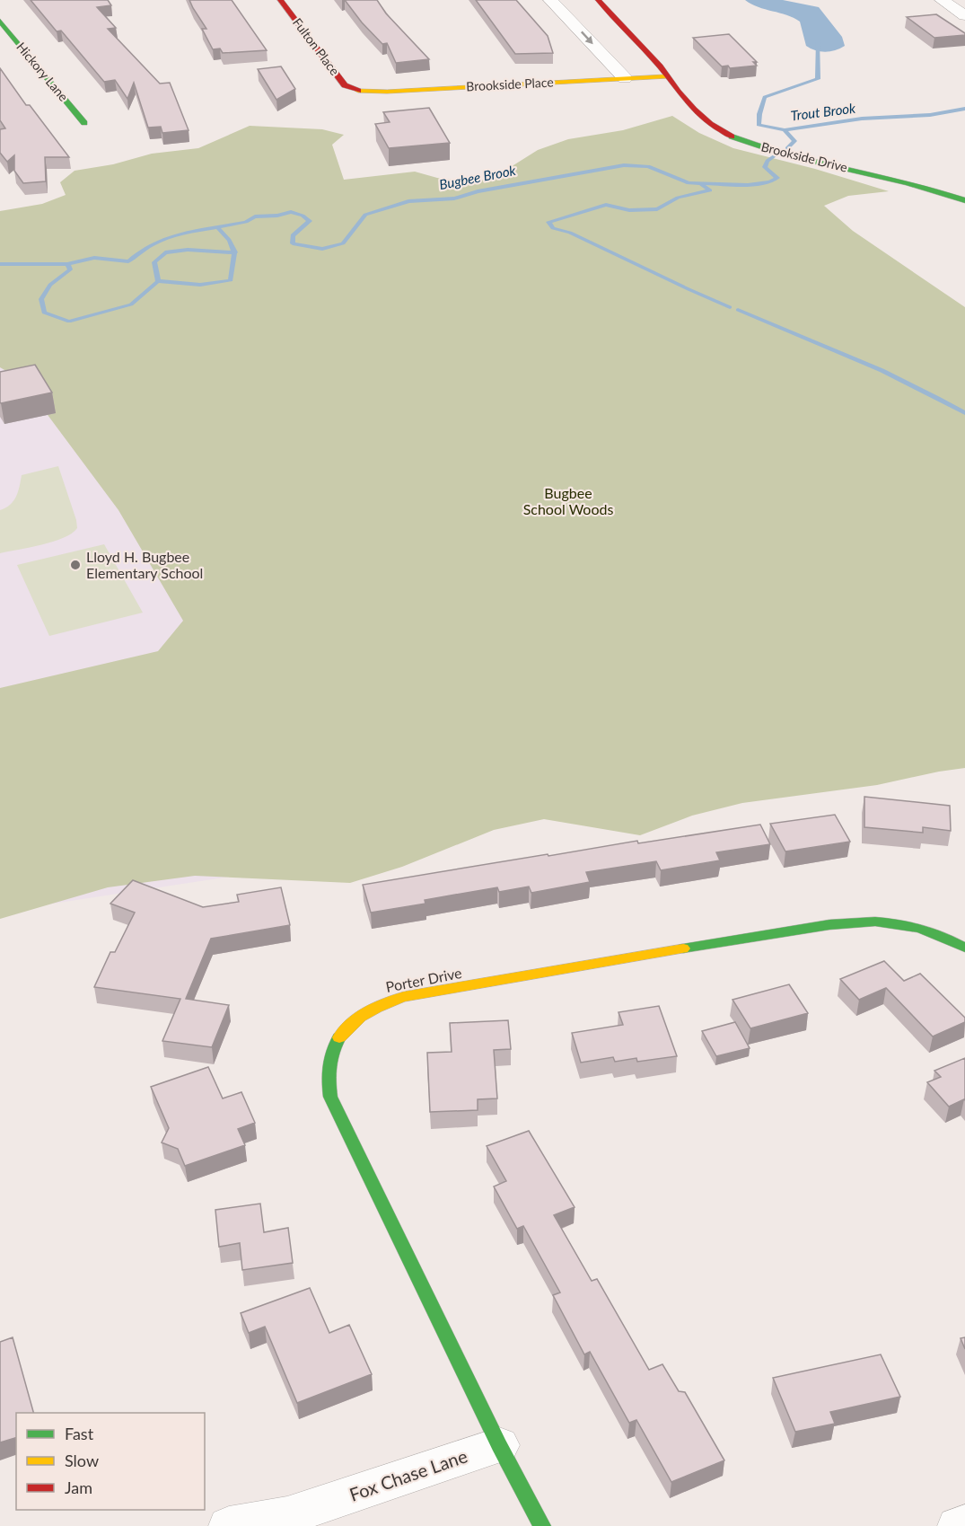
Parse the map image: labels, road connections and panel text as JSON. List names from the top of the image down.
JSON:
{
  "streets": {
    "street": [
      "Fulton Place",
      "Hickory Lane",
      "Brookside Place",
      "Brookside Drive",
      "Porter Drive",
      "Fox Chase Lane"
    ]
  },
  "crossings": [
    ["Fulton Place", "Brookside Place"],
    ["Brookside Place", "Brookside Drive"],
    ["Porter Drive", "Fox Chase Lane"]
  ],
  "water": ["Trout Brook", "Bugbee Brook"],
  "parks": ["Bugbee School Woods"],
  "places": ["Lloyd H. Bugbee Elementary School"],
  "legend": ["Fast", "Slow", "Jam"]
}
